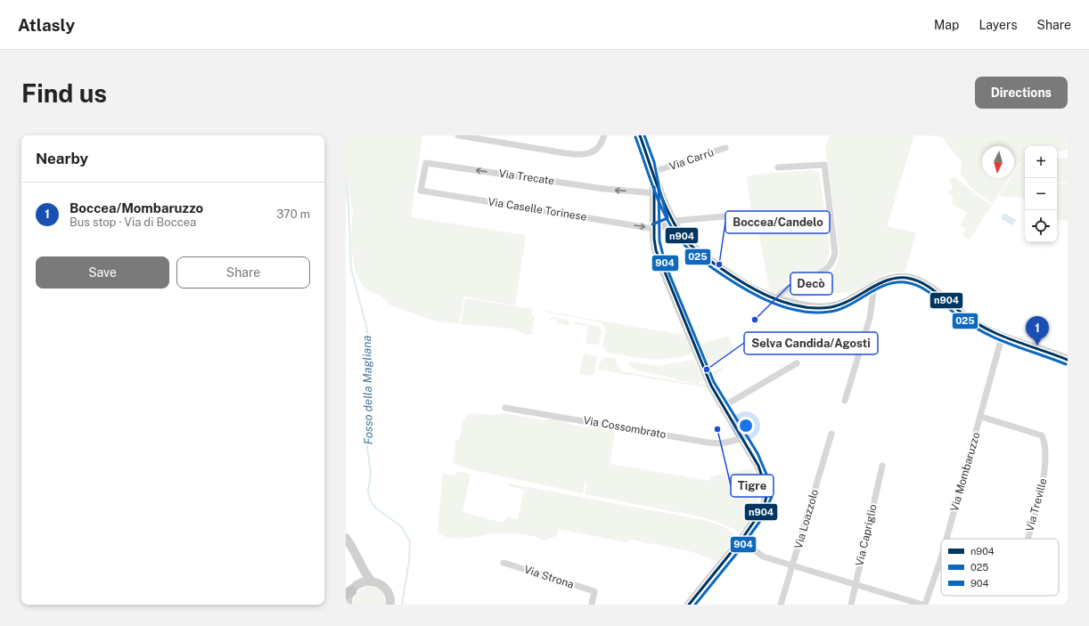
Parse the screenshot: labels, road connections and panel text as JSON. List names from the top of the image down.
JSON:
{
  "streets": {
    "street": [
      "Via Carrù",
      "Via Trecate",
      "Via Caselle Torinese",
      "Via Cossombrato",
      "Via Mombaruzzo",
      "Via Treville",
      "Via Loazzolo",
      "Via Capriglio",
      "Via Strona"
    ]
  },
  "crossings": [
    ["Via Trecate", "Via Caselle Torinese"],
    ["Via Mombaruzzo", "Via Treville"]
  ],
  "one_way": ["Via Caselle Torinese"],
  "water": ["Fosso della Magliana"],
  "places": [
    "Boccea/Candelo",
    "Decò",
    "Selva Candida/Agosti",
    "Tigre"
  ],
  "lines": ["transit line n904", "transit line 904", "transit line 025"],
  "legend": ["n904", "025", "904"],
  "north": "bottom",
  "page": {
    "header": "Atlasly",
    "nav": ["Map", "Layers", "Share"],
    "buttons": [
      "Directions",
      ["Save", "Share"]
    ],
    "title": "Find us",
    "heading": "Nearby",
    "map_buttons": ["+", "−"],
    "list": [
      {
        "mark": "1",
        "name": "Boccea/Mombaruzzo",
        "note": "Bus stop · Via di Boccea",
        "value": "370 m"
      }
    ],
    "pins": "1"
  }
}
